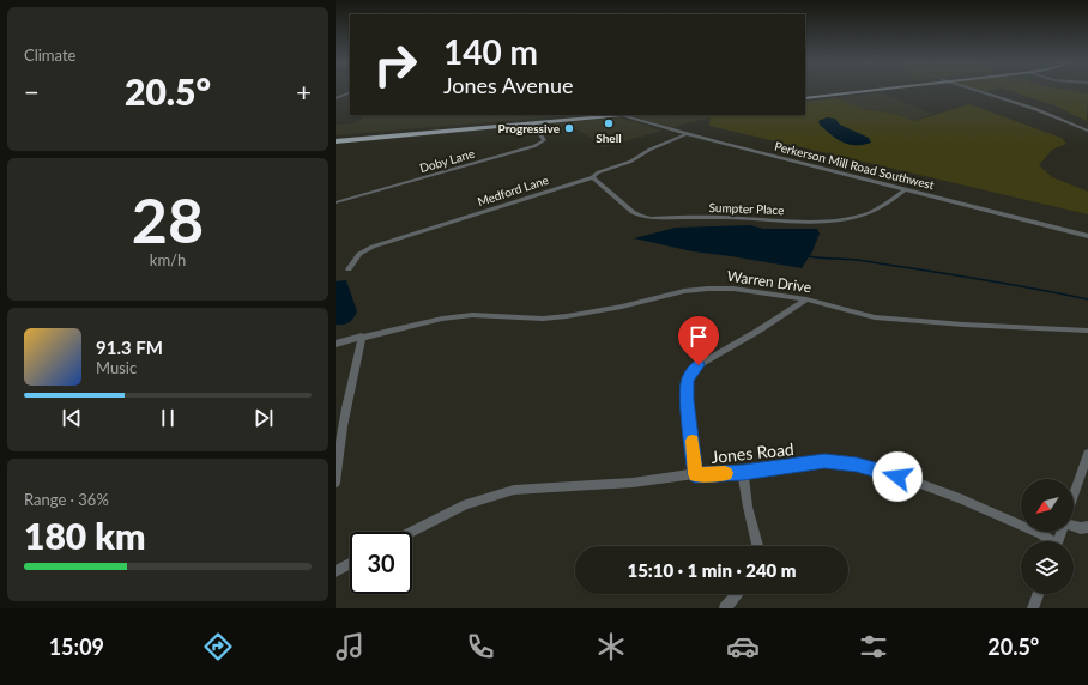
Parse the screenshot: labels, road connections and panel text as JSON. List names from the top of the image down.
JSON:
{
  "streets": {
    "street": [
      "Doby Lane",
      "Perkerson Mill Road Southwest",
      "Medford Lane",
      "Sumpter Place",
      "Warren Drive",
      "Jones Road"
    ]
  },
  "crossings": [
    ["Perkerson Mill Road Southwest", "Medford Lane"],
    ["Perkerson Mill Road Southwest", "Sumpter Place"],
    ["Medford Lane", "Sumpter Place"]
  ],
  "places": ["Shell", "Progressive"],
  "north": "bottom left",
  "page": {
    "tile": [
      "Climate",
      ["28", "km/h"],
      ["Range · 36%", "180 km"]
    ],
    "turn": ["140 m", "Jones Avenue"],
    "heat": ["−", "20.5°", "+"],
    "song": ["91.3 FM", "Music"],
    "limit": "30",
    "trip": "15:10 · 1 min · 240 m",
    "tabs": ["15:09", "20.5°"]
  }
}
